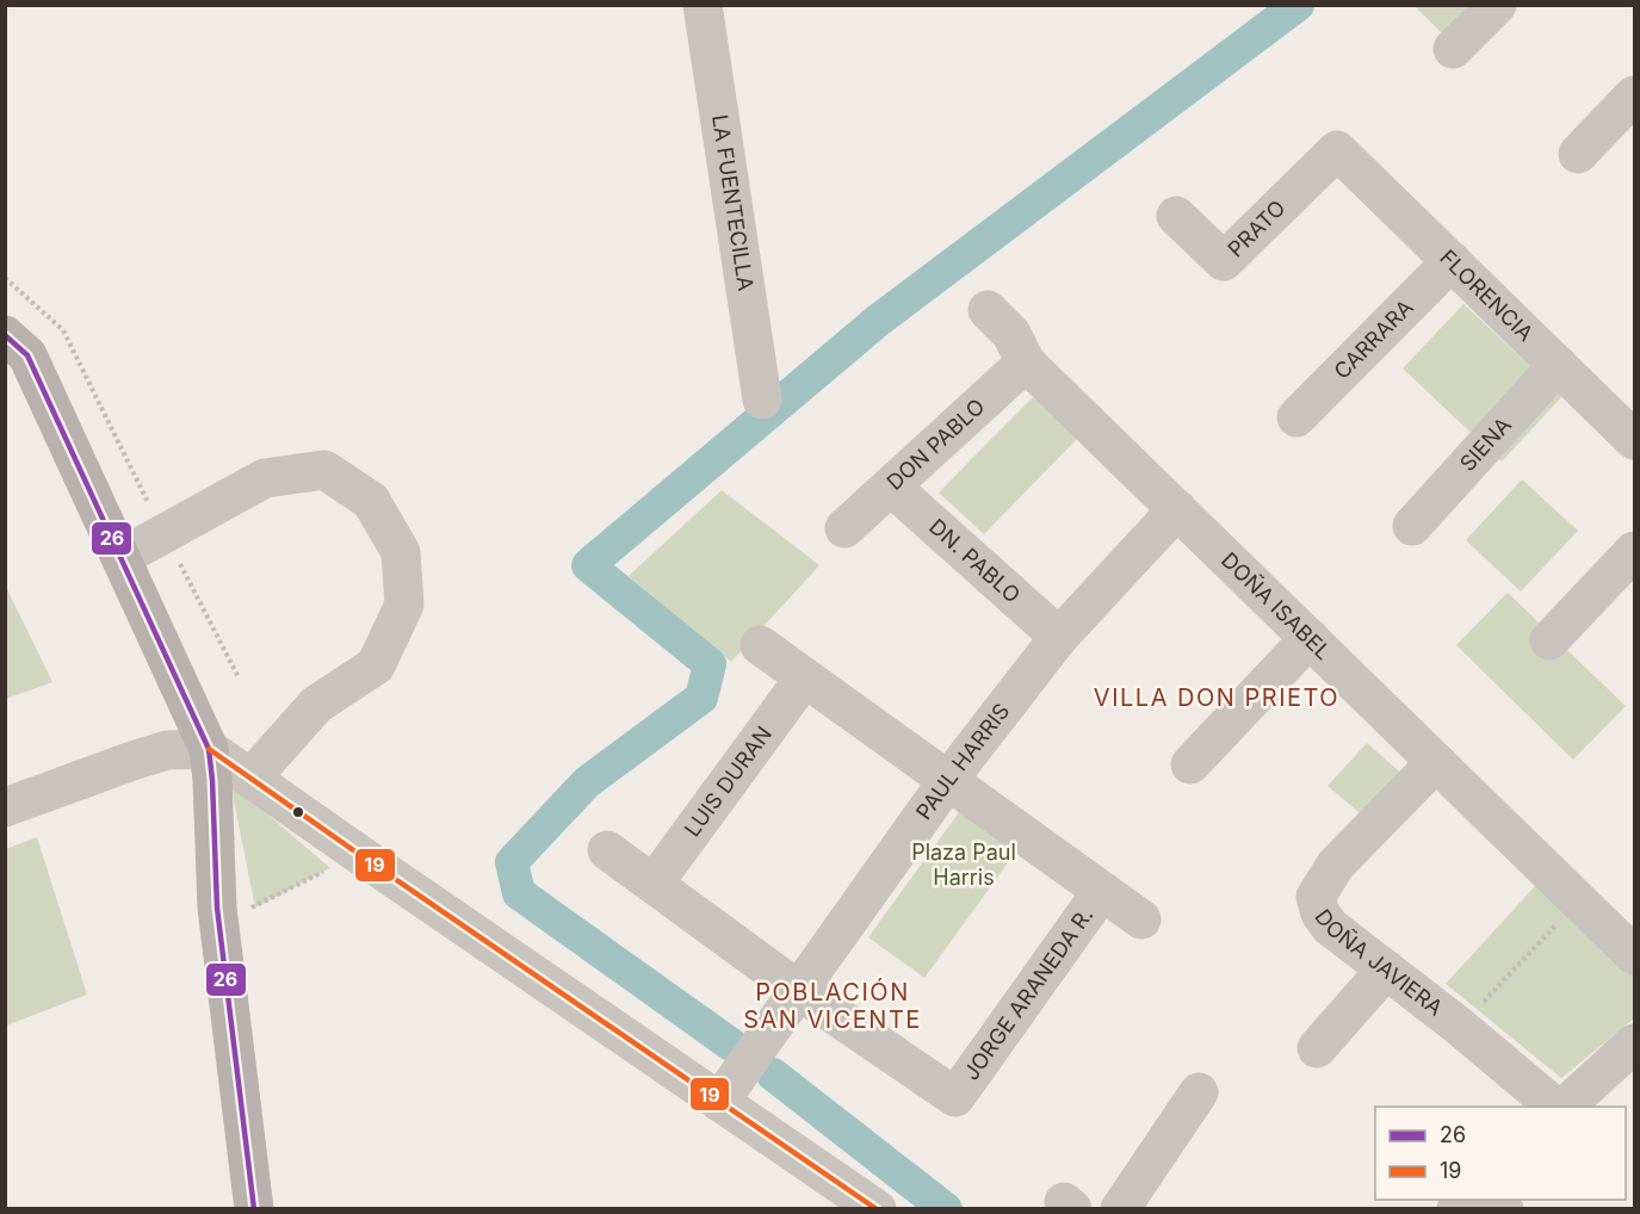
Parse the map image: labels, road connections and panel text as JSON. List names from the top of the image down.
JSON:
{
  "streets": {
    "street": [
      "LA FUENTECILLA",
      "PRATO",
      "FLORENCIA",
      "CARRARA",
      "DON PABLO",
      "SIENA",
      "DN. PABLO",
      "DOÑA ISABEL",
      "PAUL HARRIS",
      "LUIS DURAN",
      "DOÑA JAVIERA",
      "JORGE ARANEDA R."
    ]
  },
  "crossings": [
    ["PRATO", "FLORENCIA"],
    ["FLORENCIA", "CARRARA"],
    ["FLORENCIA", "SIENA"],
    ["DON PABLO", "DN. PABLO"],
    ["DON PABLO", "DOÑA ISABEL"],
    ["DN. PABLO", "PAUL HARRIS"],
    ["DOÑA ISABEL", "PAUL HARRIS"],
    ["DOÑA ISABEL", "DOÑA JAVIERA"],
    ["PAUL HARRIS", "JORGE ARANEDA R."]
  ],
  "districts": ["VILLA DON PRIETO", "POBLACIÓN SAN VICENTE"],
  "parks": ["Plaza Paul Harris"],
  "lines": ["transit line 26", "transit line 19"],
  "legend": ["26", "19"]
}
